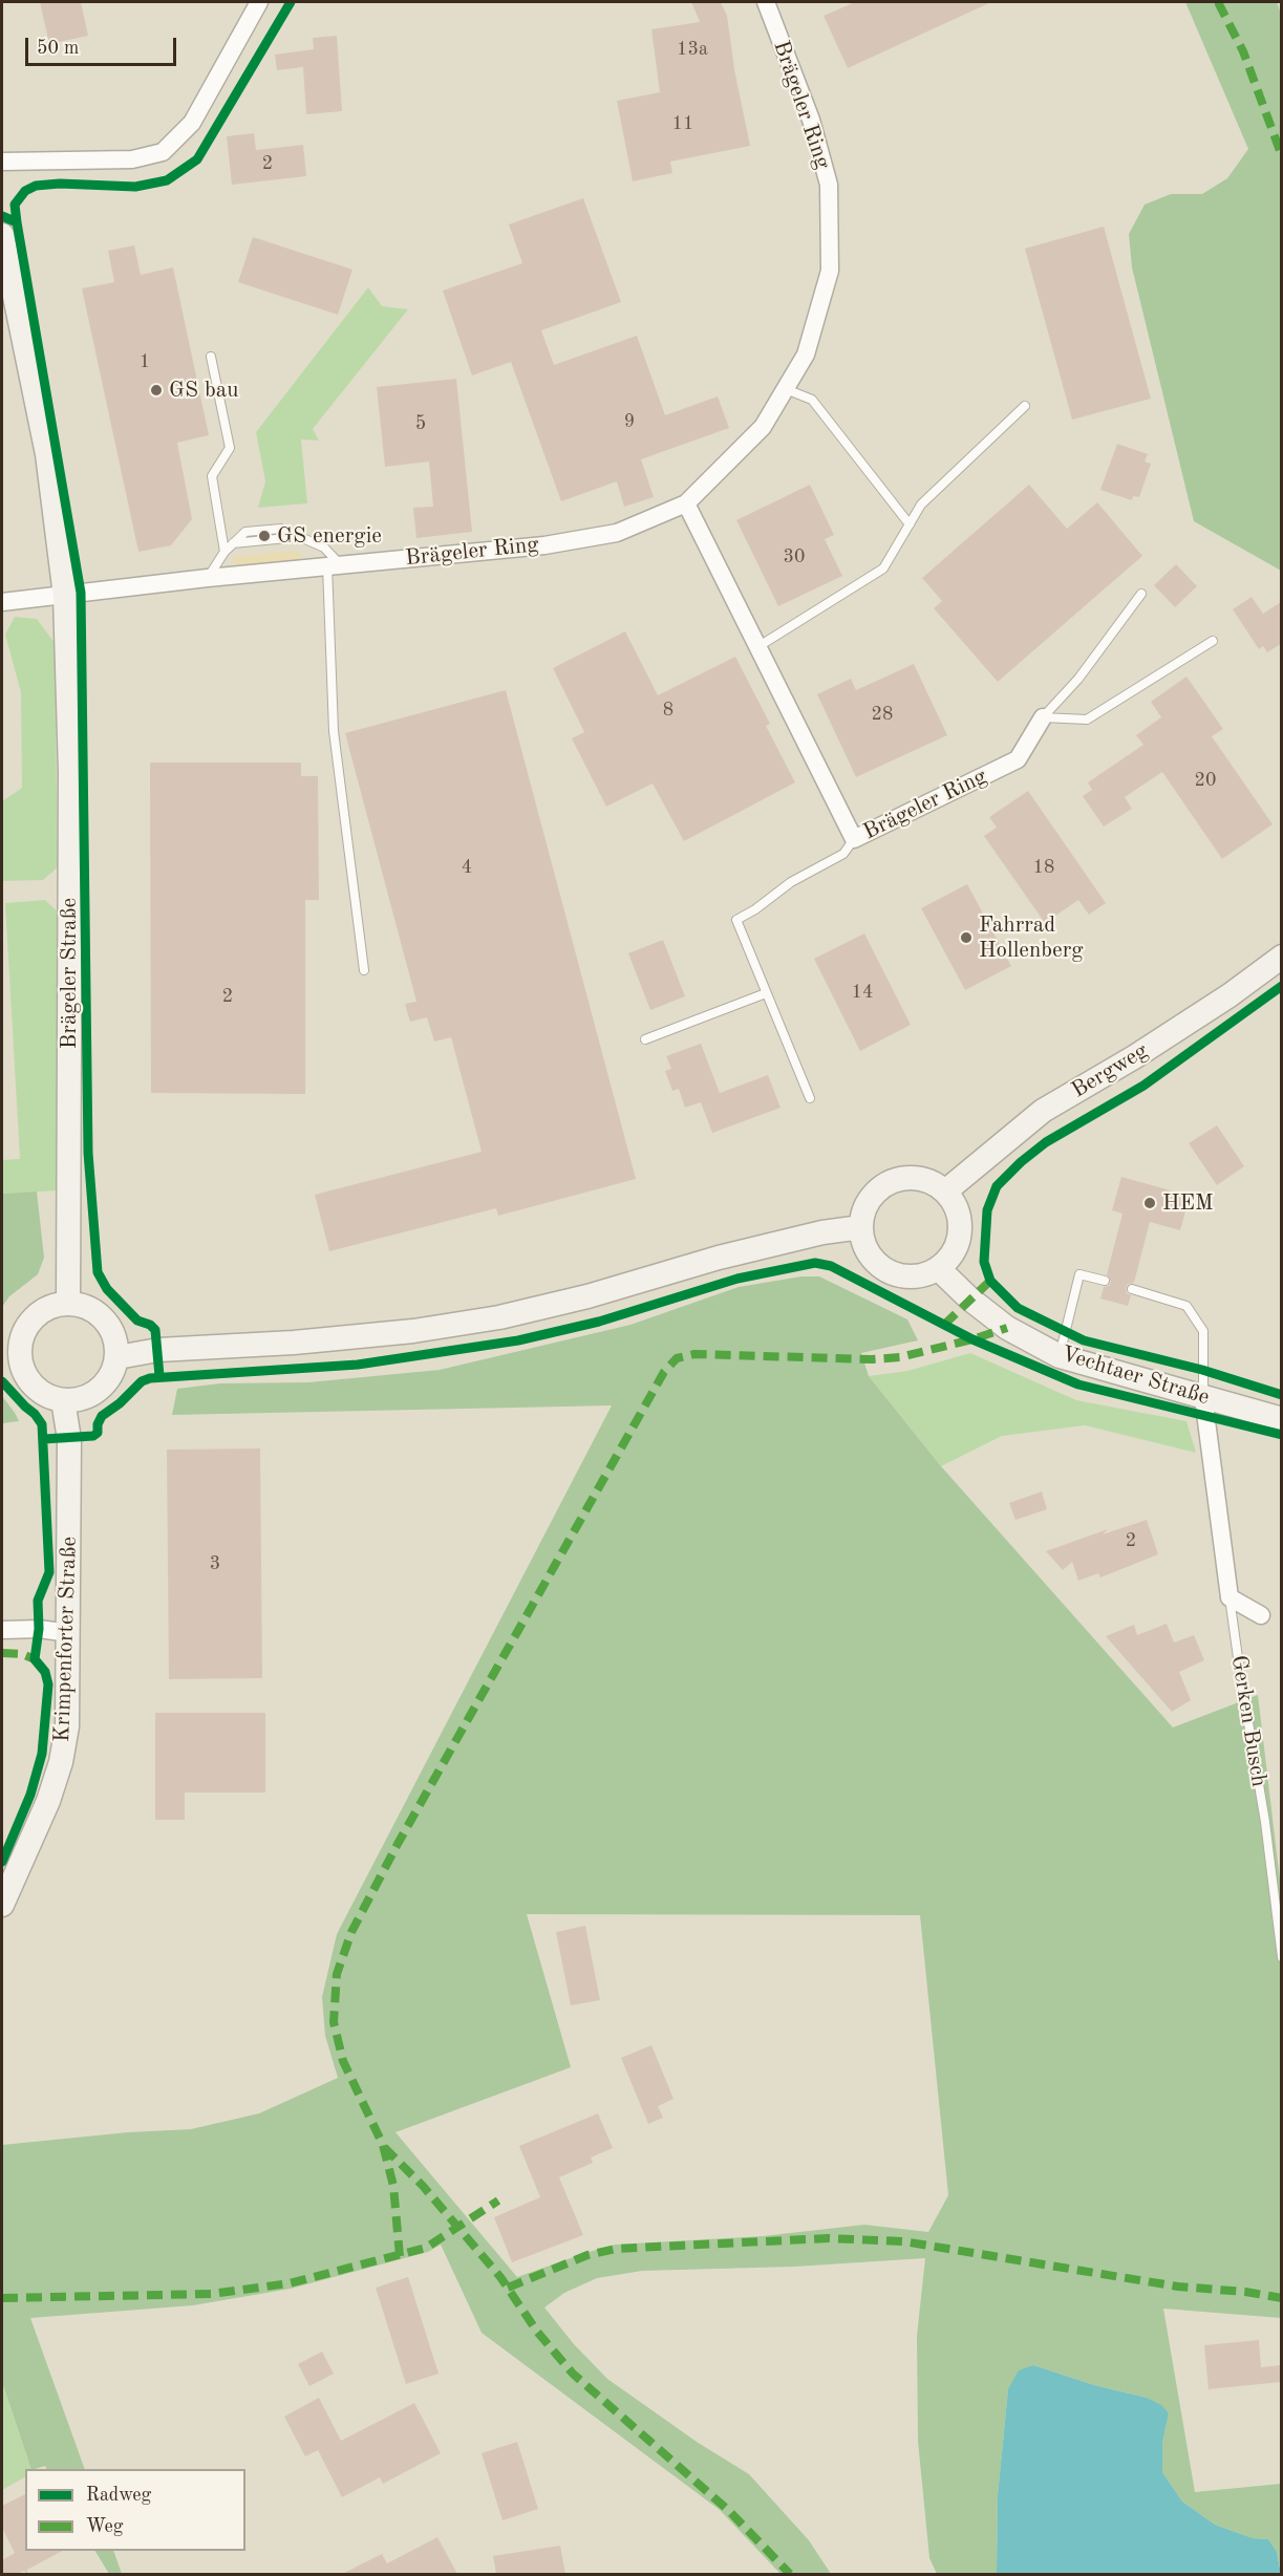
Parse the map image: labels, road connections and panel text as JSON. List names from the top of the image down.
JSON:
{
  "streets": {
    "main road": [
      "Brägeler Straße",
      "Bergweg",
      "Vechtaer Straße",
      "Krimpenforter Straße"
    ],
    "street": ["Brägeler Ring", "Gerken Busch"]
  },
  "crossings": [
    ["Brägeler Ring", "Brägeler Straße"],
    ["Brägeler Straße", "Krimpenforter Straße"],
    ["Bergweg", "Vechtaer Straße"],
    ["Vechtaer Straße", "Gerken Busch"]
  ],
  "places": [
    "GS bau",
    "GS energie",
    "Fahrrad Hollenberg",
    "HEM"
  ],
  "house_numbers": [
    "13a",
    "11",
    "2",
    "1",
    "9",
    "5",
    "30",
    "8",
    "28",
    "20",
    "4",
    "18",
    "14",
    "2",
    "2",
    "3"
  ],
  "legend": ["Radweg", "Weg"],
  "scale_bar": "50 m"
}
